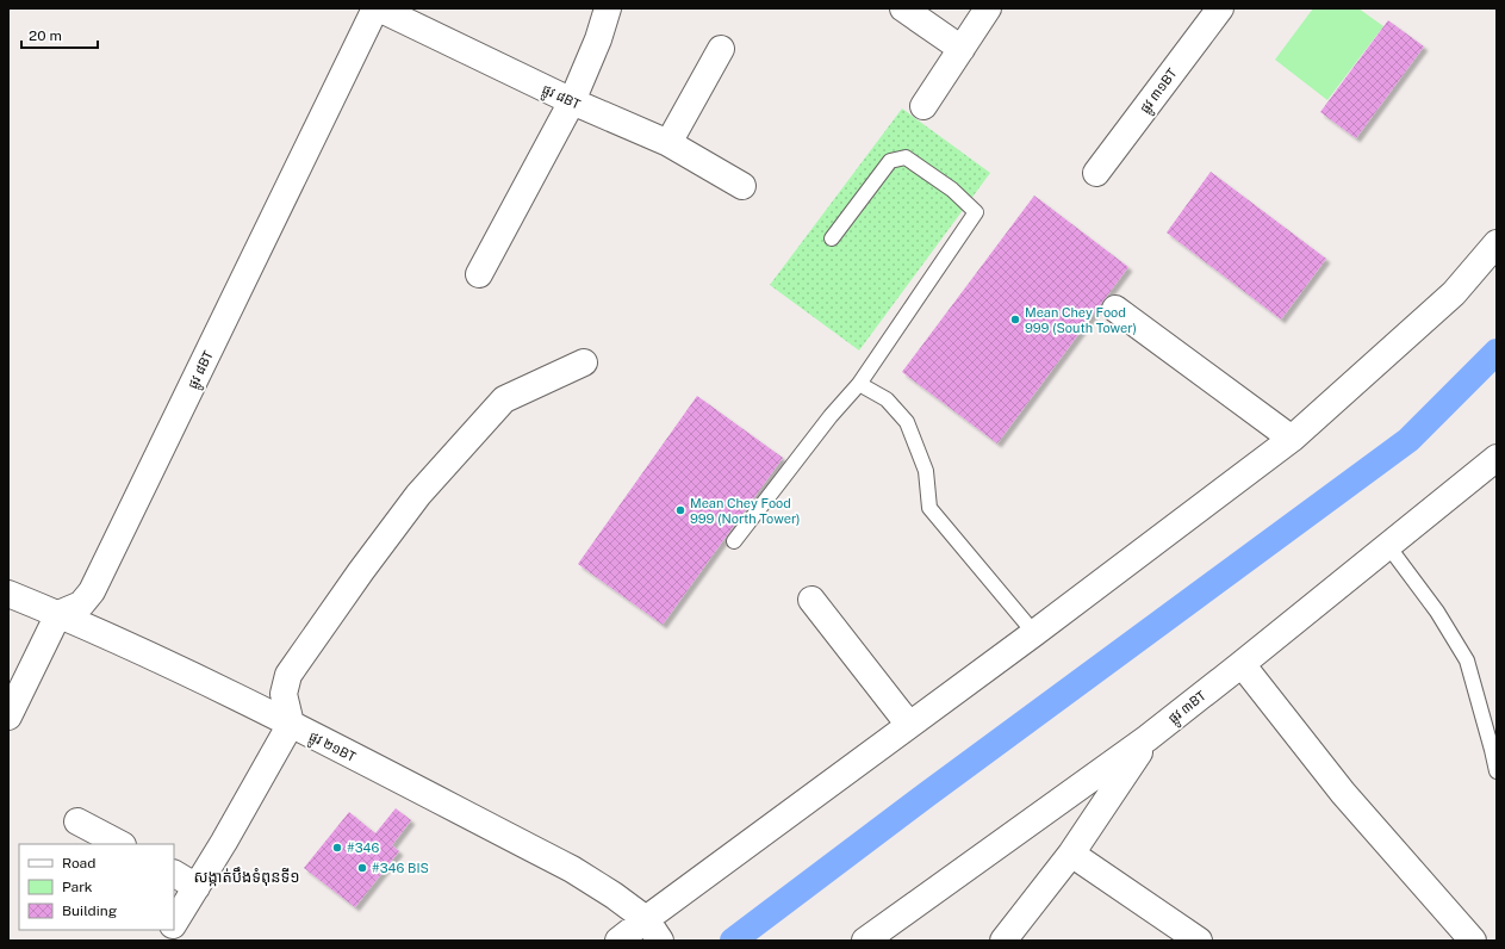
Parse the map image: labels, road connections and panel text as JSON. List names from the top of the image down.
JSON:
{
  "streets": {
    "street": [
      "ផ្លូវ ៣១BT",
      "ផ្លូវ ៨BT",
      "ផ្លូវ ៣BT",
      "ផ្លូវ ២១BT"
    ]
  },
  "crossings": [
    ["ផ្លូវ ៨BT", "ផ្លូវ ២១BT"]
  ],
  "districts": ["សង្កាត់បឹងទំពុនទី១"],
  "places": [
    "Mean Chey Food 999 (South Tower)",
    "Mean Chey Food 999 (North Tower)",
    "#346",
    "#346 BIS"
  ],
  "legend": ["Road", "Park", "Building"],
  "scale_bar": "20 m"
}
